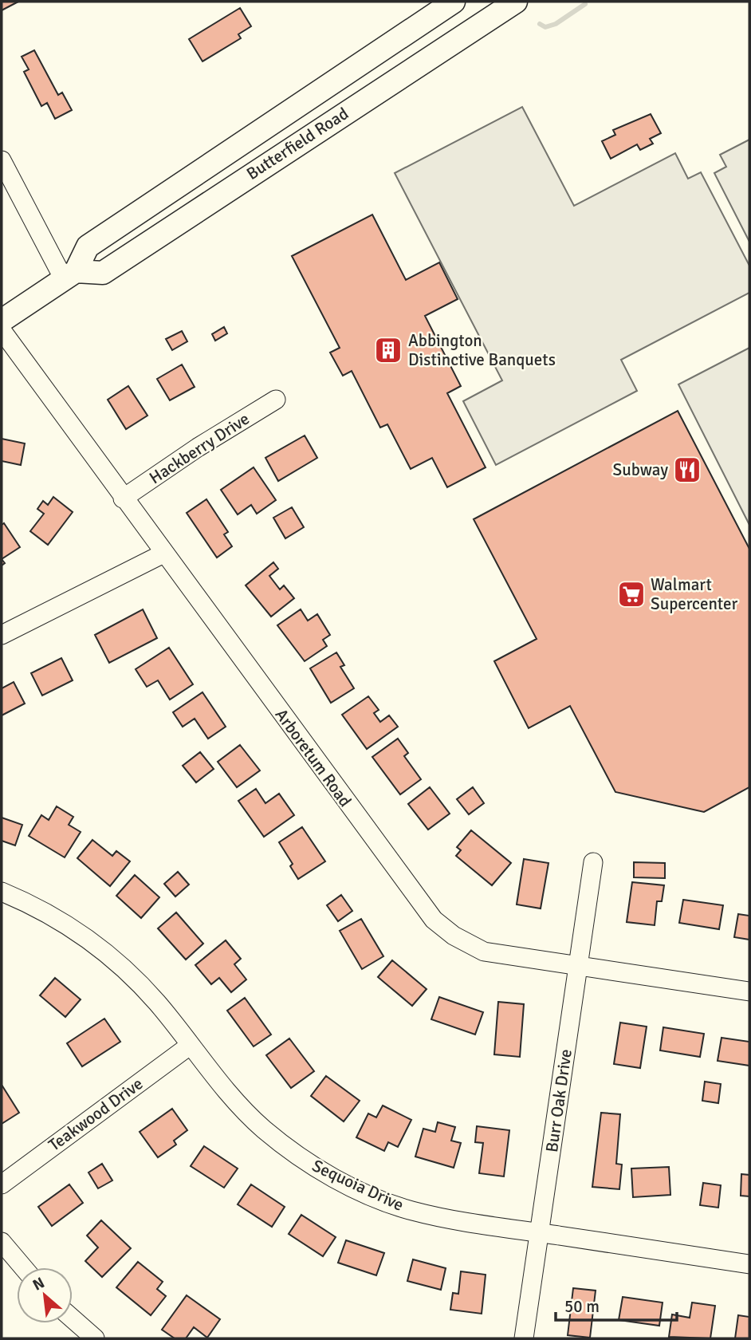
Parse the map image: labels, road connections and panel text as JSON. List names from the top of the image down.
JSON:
{
  "streets": {
    "main road": ["Butterfield Road"],
    "street": [
      "Hackberry Drive",
      "Arboretum Road",
      "Burr Oak Drive",
      "Teakwood Drive",
      "Sequoia Drive"
    ]
  },
  "crossings": [
    ["Hackberry Drive", "Arboretum Road"],
    ["Arboretum Road", "Burr Oak Drive"],
    ["Burr Oak Drive", "Sequoia Drive"],
    ["Teakwood Drive", "Sequoia Drive"]
  ],
  "places": {
    "building": ["Abbington Distinctive Banquets"],
    "restaurant": ["Subway"],
    "supermarket": ["Walmart Supercenter"]
  },
  "scale_bar": "50 m",
  "north": "top left"
}
